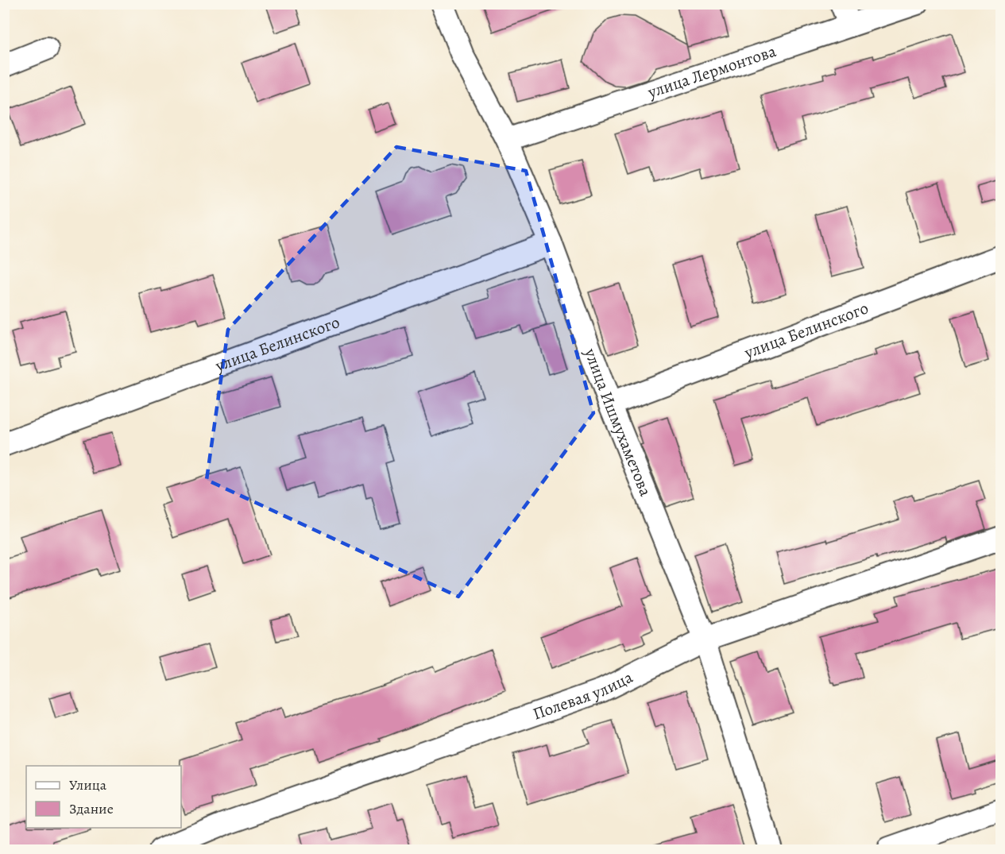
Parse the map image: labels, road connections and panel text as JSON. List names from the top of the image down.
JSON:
{
  "streets": {
    "street": [
      "улица Лермонтова",
      "улица Белинского",
      "улица Ишмухаметова",
      "Полевая улица"
    ]
  },
  "crossings": [
    ["улица Лермонтова", "улица Ишмухаметова"],
    ["улица Белинского", "улица Ишмухаметова"],
    ["улица Ишмухаметова", "Полевая улица"]
  ],
  "legend": ["Улица", "Здание"]
}
